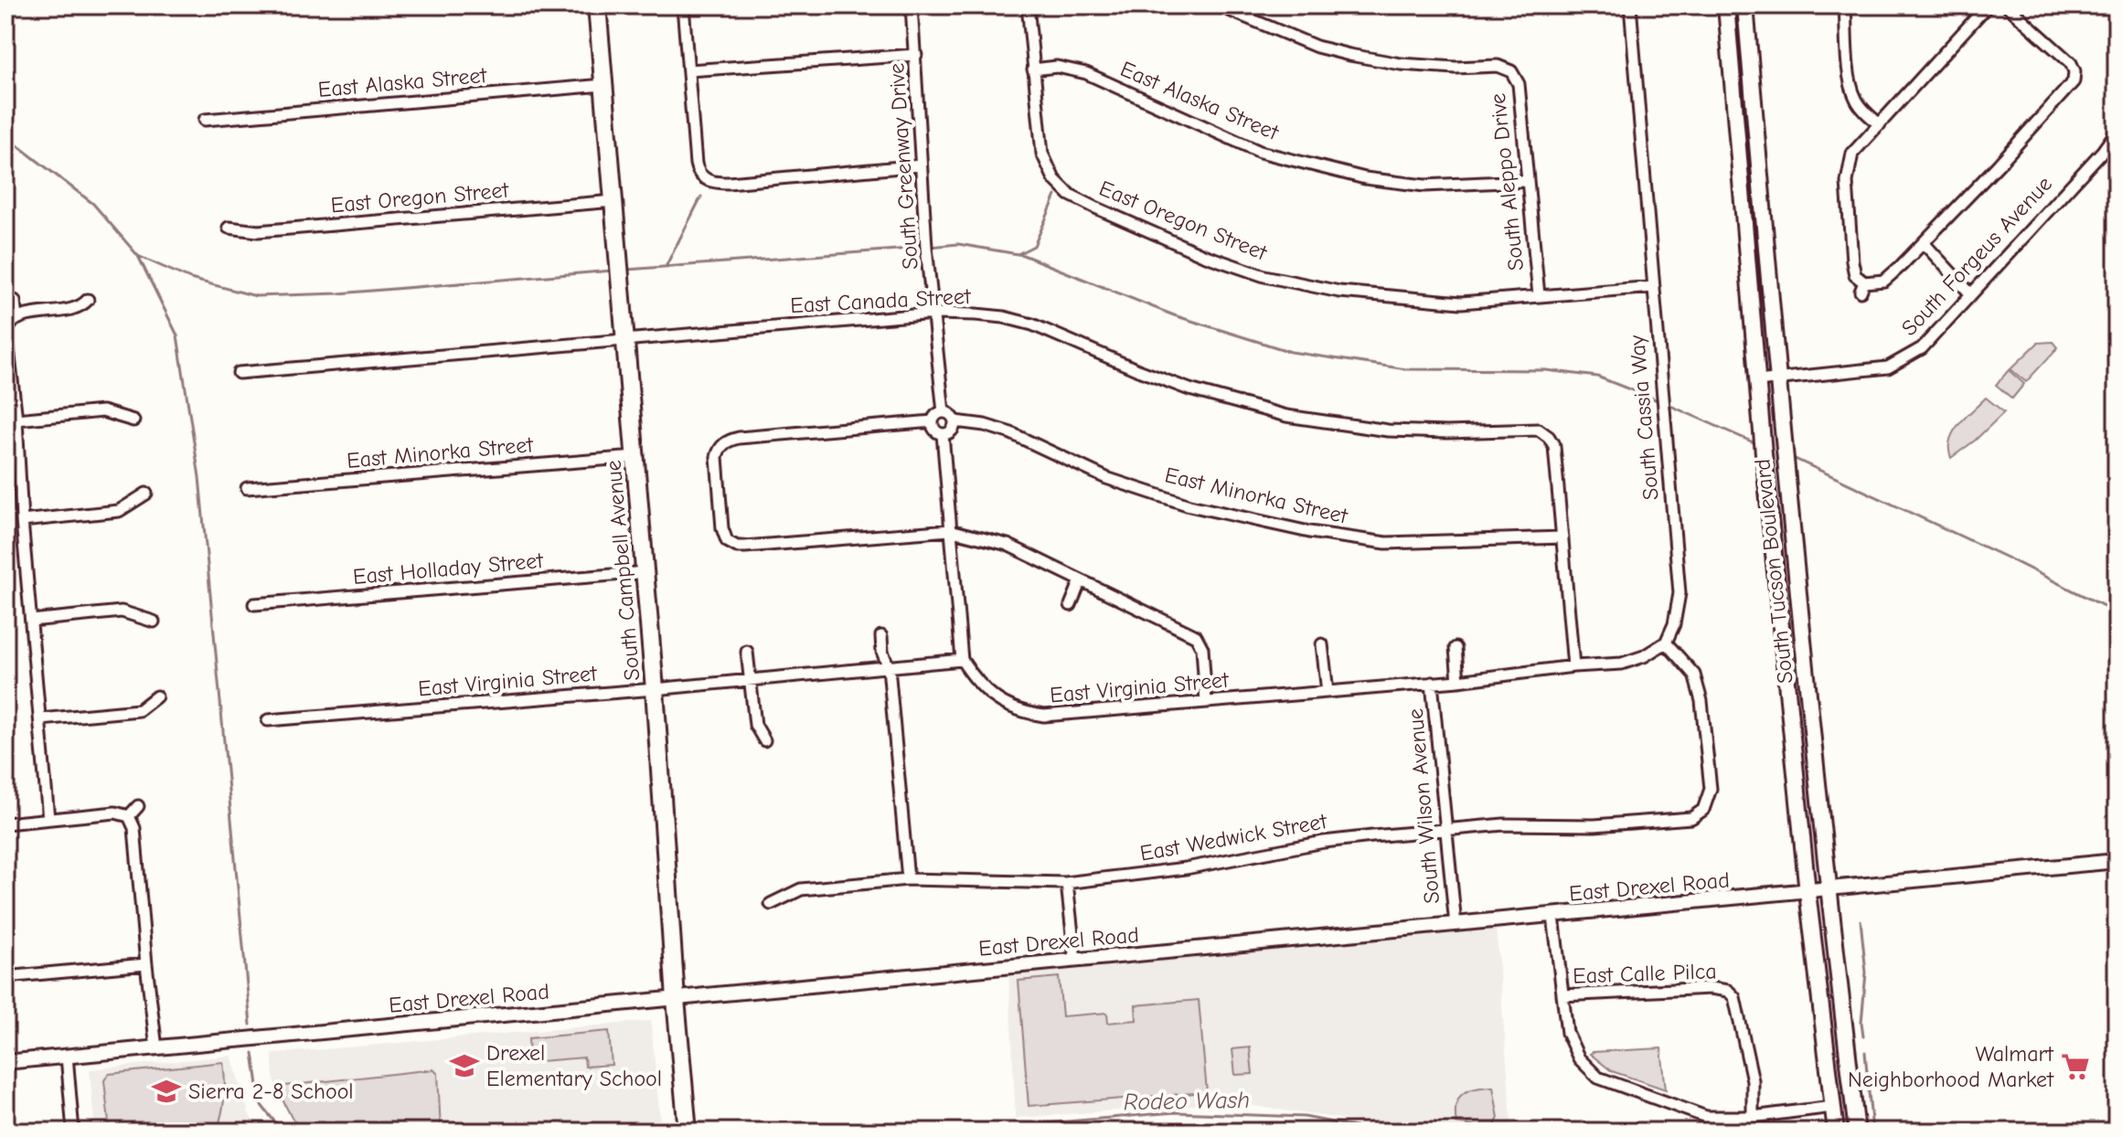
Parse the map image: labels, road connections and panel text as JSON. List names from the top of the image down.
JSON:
{
  "streets": {
    "main road": ["South Campbell Avenue", "South Tucson Boulevard"],
    "street": [
      "East Alaska Street",
      "South Greenway Drive",
      "South Aleppo Drive",
      "East Oregon Street",
      "South Forgeus Avenue",
      "East Canada Street",
      "South Cassia Way",
      "East Minorka Street",
      "East Holladay Street",
      "East Virginia Street",
      "South Wilson Avenue",
      "East Wedwick Street",
      "East Drexel Road",
      "East Calle Pilca"
    ]
  },
  "crossings": [
    ["East Alaska Street", "South Aleppo Drive"],
    ["East Alaska Street", "East Oregon Street"],
    ["East Alaska Street", "South Campbell Avenue"],
    ["South Greenway Drive", "East Canada Street"],
    ["South Greenway Drive", "East Minorka Street"],
    ["South Aleppo Drive", "East Oregon Street"],
    ["East Oregon Street", "South Cassia Way"],
    ["East Oregon Street", "South Campbell Avenue"],
    ["South Forgeus Avenue", "South Tucson Boulevard"],
    ["East Canada Street", "East Minorka Street"],
    ["East Canada Street", "South Campbell Avenue"],
    ["South Cassia Way", "East Virginia Street"],
    ["South Cassia Way", "East Wedwick Street"],
    ["East Minorka Street", "South Campbell Avenue"],
    ["East Holladay Street", "South Campbell Avenue"],
    ["South Campbell Avenue", "East Virginia Street"],
    ["South Campbell Avenue", "East Drexel Road"],
    ["South Tucson Boulevard", "East Drexel Road"],
    ["East Virginia Street", "South Wilson Avenue"],
    ["East Virginia Street", "East Wedwick Street"],
    ["South Wilson Avenue", "East Wedwick Street"],
    ["South Wilson Avenue", "East Drexel Road"]
  ],
  "water": ["Rodeo Wash"],
  "places": {
    "school or university": ["Drexel Elementary School", "Sierra 2-8 School"],
    "supermarket": ["Walmart Neighborhood Market"]
  }
}
